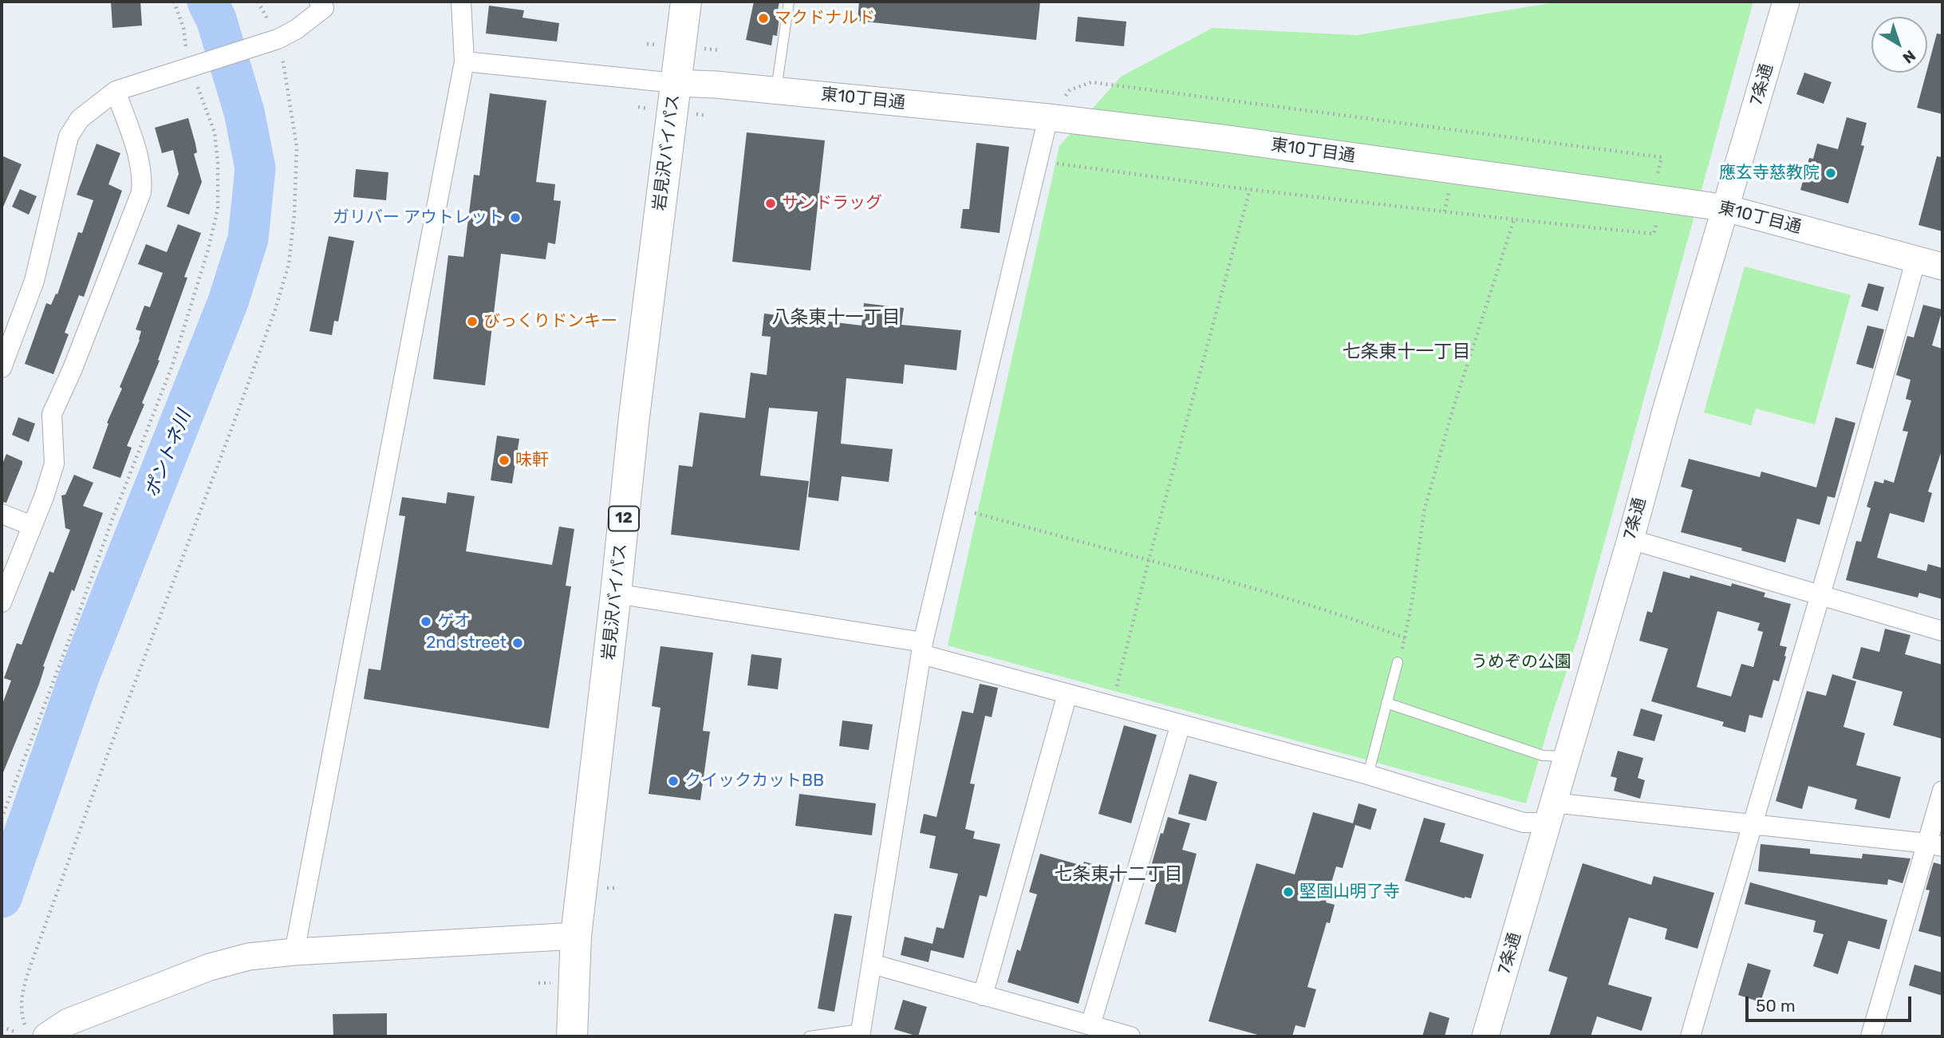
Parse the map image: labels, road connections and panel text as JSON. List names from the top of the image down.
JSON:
{
  "streets": {
    "highway": ["岩見沢バイパス", "12"],
    "street": ["7条通", "東10丁目通"]
  },
  "crossings": [
    ["7条通", "東10丁目通"],
    ["東10丁目通", "岩見沢バイパス"]
  ],
  "districts": ["八条東十一丁目", "七条東十一丁目", "七条東十二丁目"],
  "water": ["ポントネ川"],
  "parks": ["うめぞの公園"],
  "places": [
    "マクドナルド",
    "應玄寺慈教院",
    "サンドラッグ",
    "ガリバー アウトレット",
    "びっくりドンキー",
    "味軒",
    "ゲオ",
    "2nd street",
    "クイックカットBB",
    "堅固山明了寺"
  ],
  "scale_bar": "50 m",
  "north": "bottom right"
}
